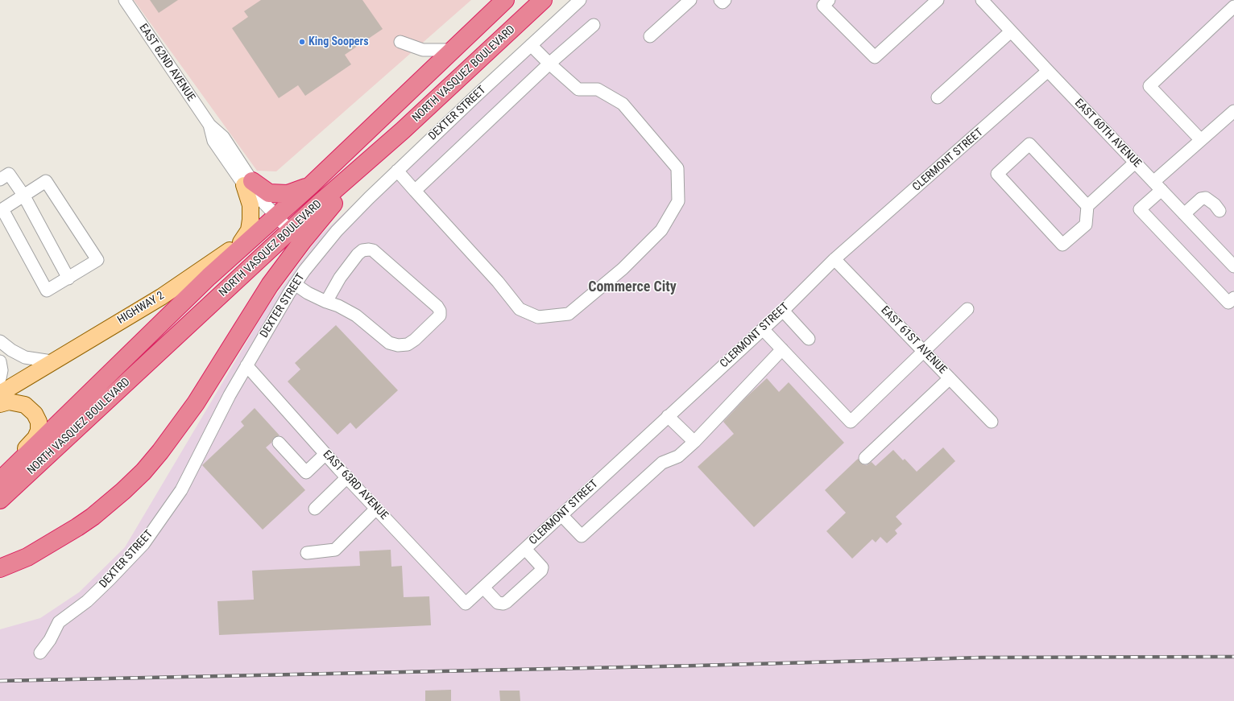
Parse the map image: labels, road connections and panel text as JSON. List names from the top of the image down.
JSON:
{
  "streets": {
    "highway": ["NORTH VASQUEZ BOULEVARD"],
    "main road": ["HIGHWAY 2"],
    "street": [
      "EAST 62ND AVENUE",
      "DEXTER STREET",
      "EAST 60TH AVENUE",
      "CLERMONT STREET",
      "EAST 61ST AVENUE",
      "EAST 63RD AVENUE"
    ]
  },
  "crossings": [
    ["EAST 62ND AVENUE", "NORTH VASQUEZ BOULEVARD"],
    ["EAST 62ND AVENUE", "HIGHWAY 2"],
    ["NORTH VASQUEZ BOULEVARD", "HIGHWAY 2"],
    ["DEXTER STREET", "EAST 63RD AVENUE"],
    ["EAST 60TH AVENUE", "CLERMONT STREET"],
    ["CLERMONT STREET", "EAST 61ST AVENUE"],
    ["CLERMONT STREET", "EAST 63RD AVENUE"]
  ],
  "districts": ["Commerce City"],
  "places": ["King Soopers"]
}
